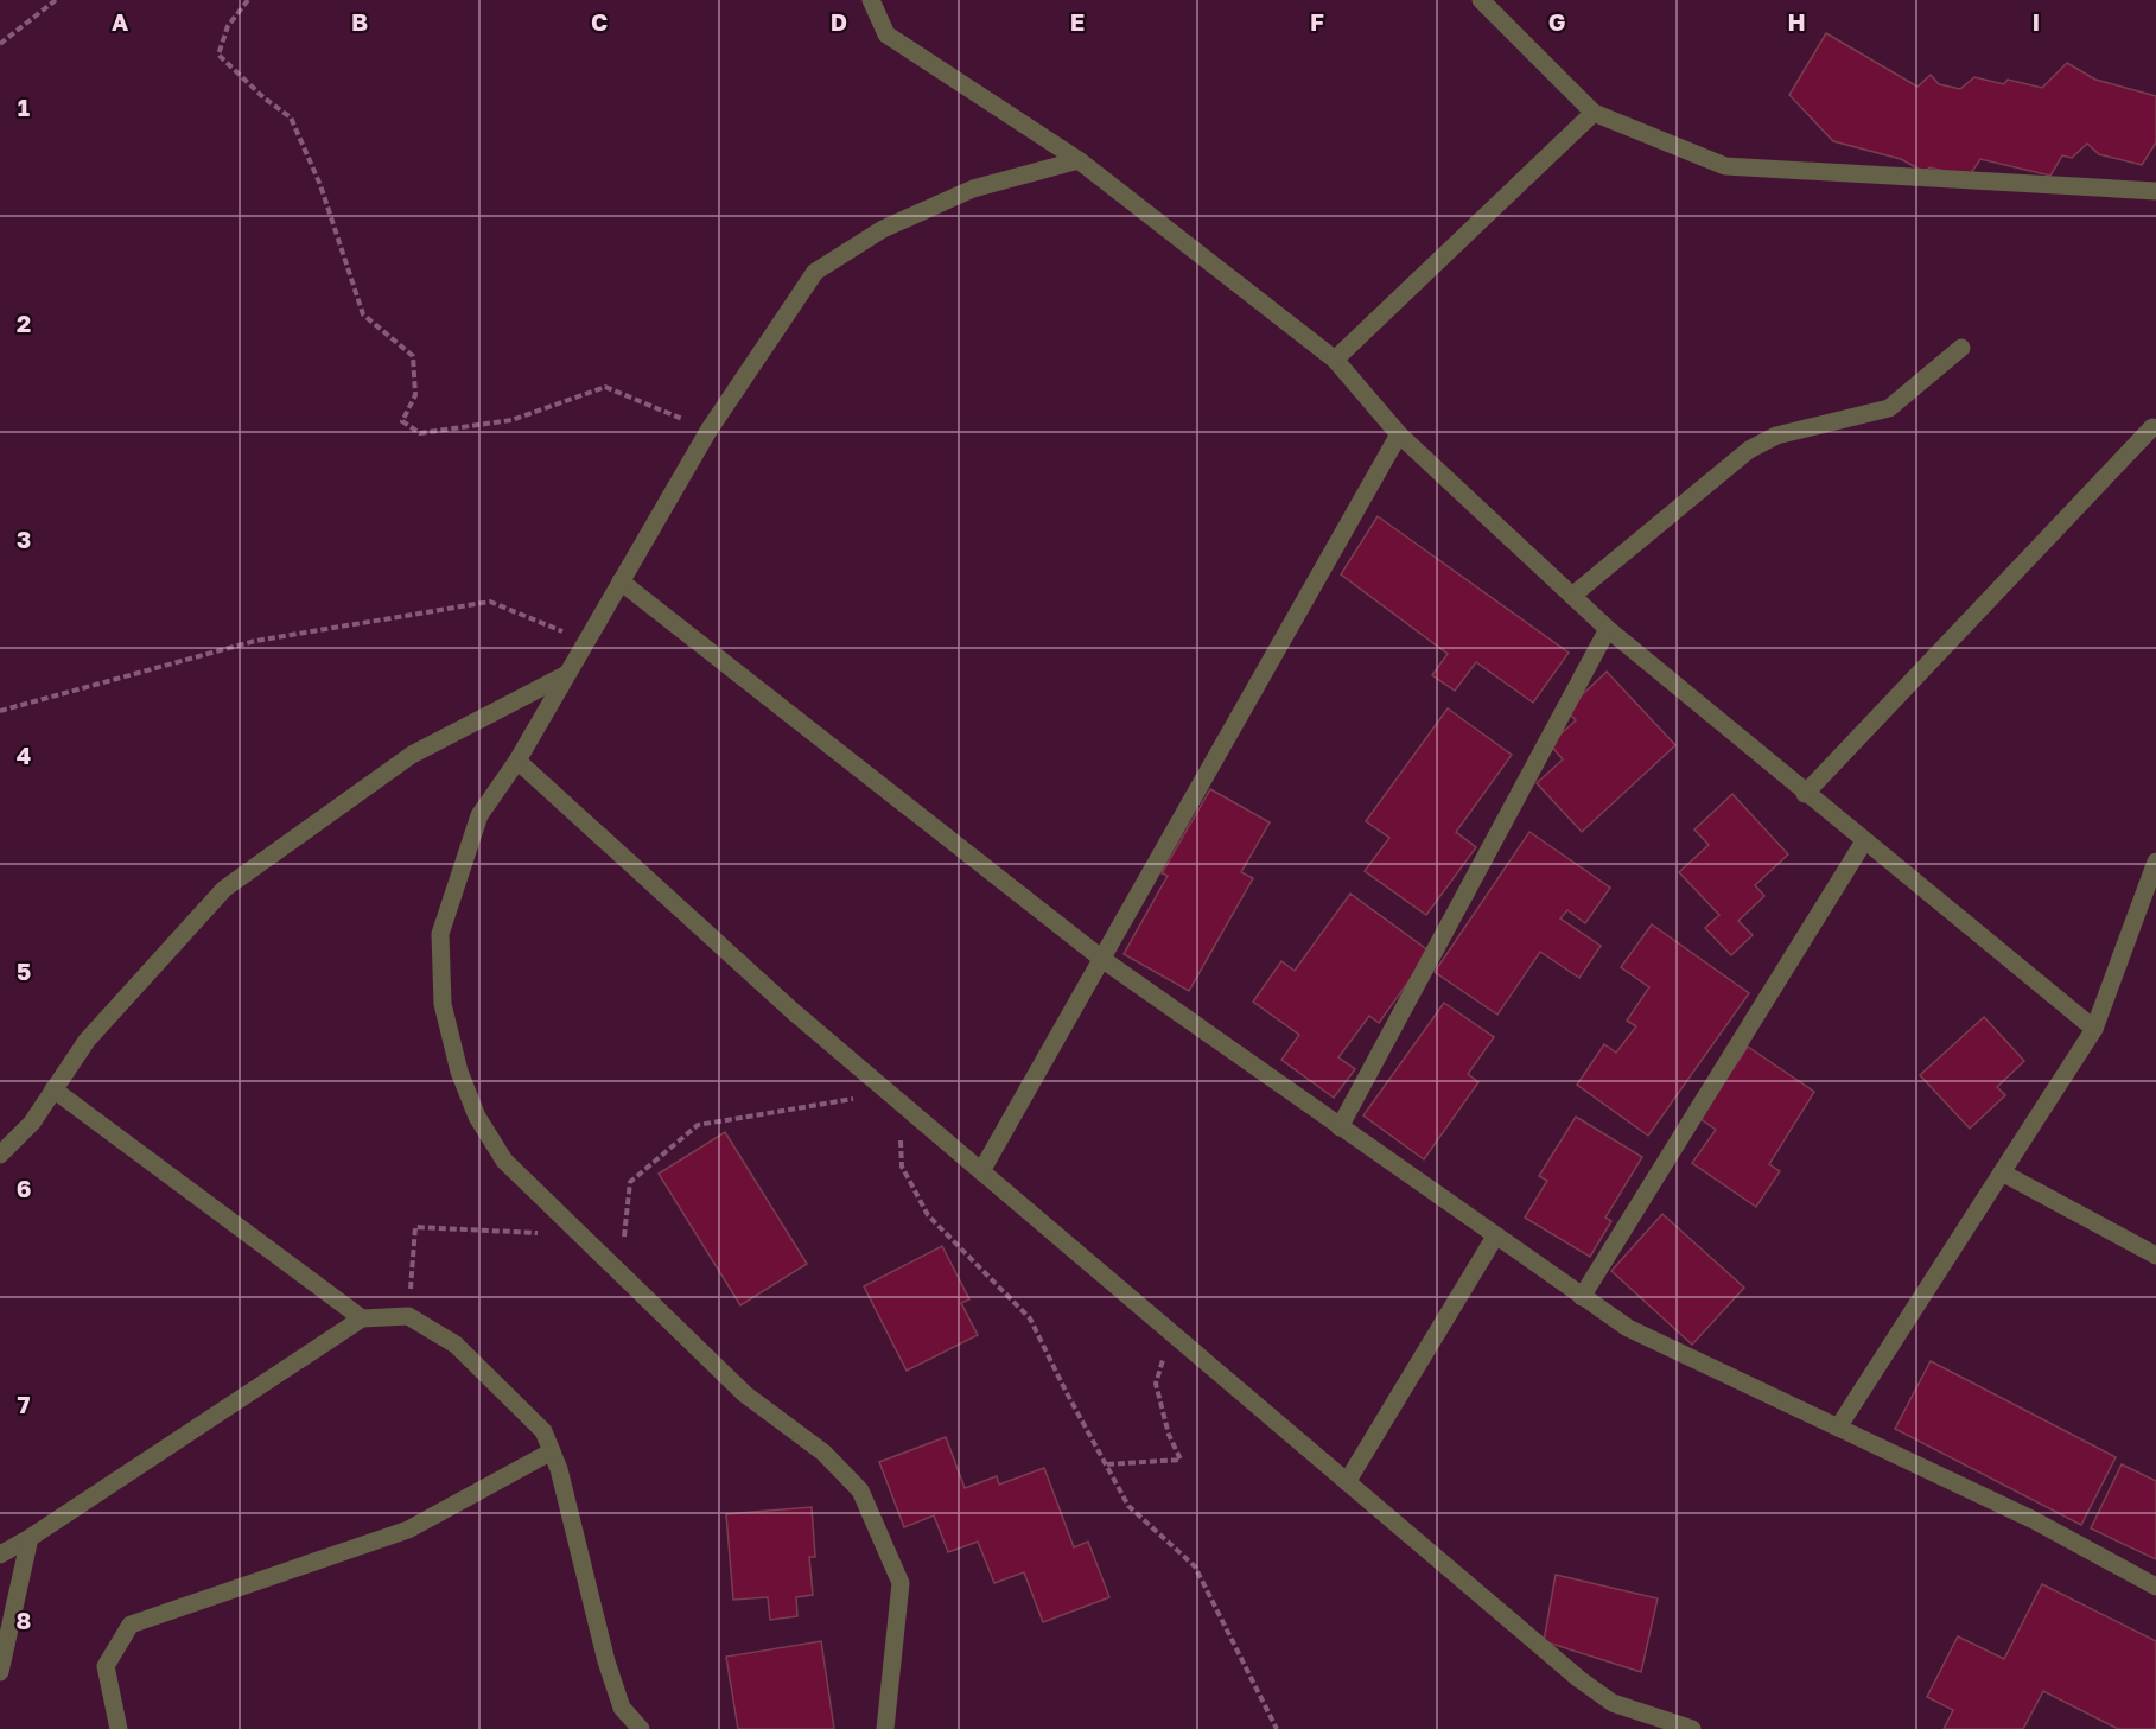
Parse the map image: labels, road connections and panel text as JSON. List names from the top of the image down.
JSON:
{
  "grid": {
    "columns": [
      "A",
      "B",
      "C",
      "D",
      "E",
      "F",
      "G",
      "H",
      "I"
    ],
    "rows": [
      "1",
      "2",
      "3",
      "4",
      "5",
      "6",
      "7",
      "8"
    ]
  }
}
